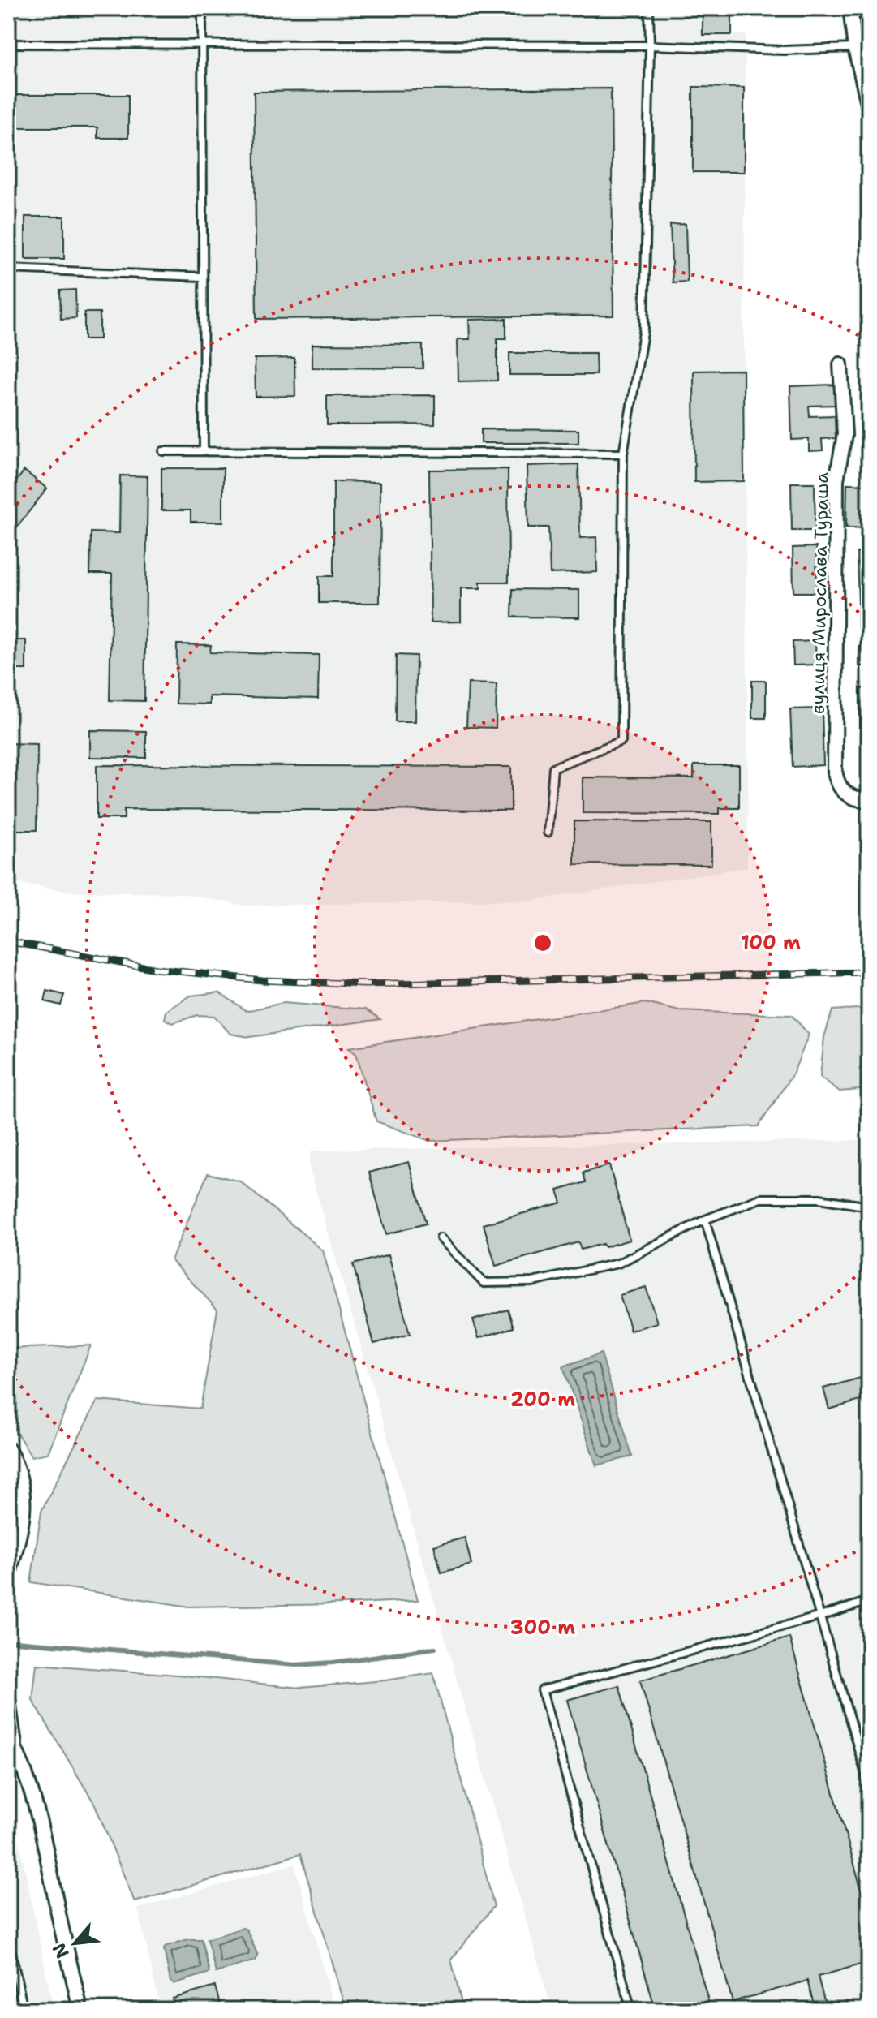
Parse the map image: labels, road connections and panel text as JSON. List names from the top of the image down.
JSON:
{
  "streets": {
    "street": ["вулиця Мирослава Тураша"]
  },
  "north": "bottom left",
  "rings": ["100 m", "200 m", "300 m"]
}
